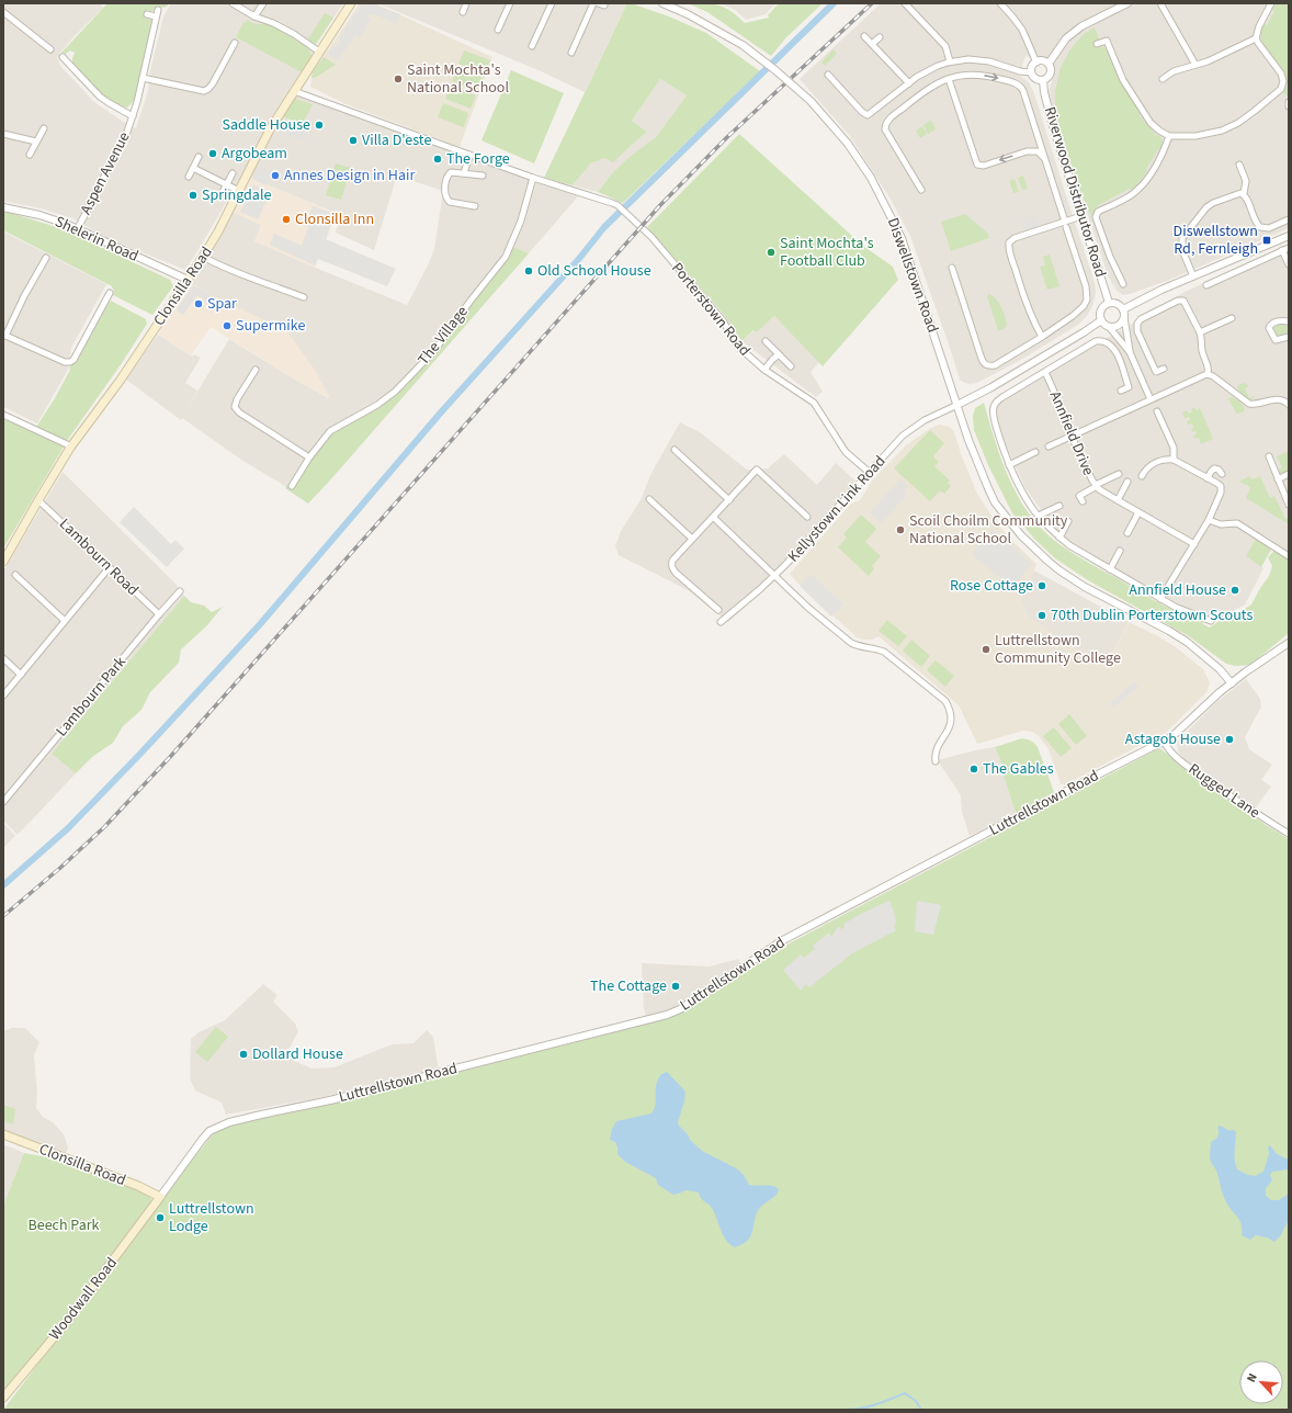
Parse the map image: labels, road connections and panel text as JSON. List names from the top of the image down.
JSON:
{
  "streets": {
    "main road": ["Clonsilla Road", "Woodwall Road"],
    "street": [
      "Aspen Avenue",
      "Riverwood Distributor Road",
      "Shelerin Road",
      "Diswellstown Road",
      "Porterstown Road",
      "The Village",
      "Annfield Drive",
      "Kellystown Link Road",
      "Lambourn Road",
      "Lambourn Park",
      "Rugged Lane",
      "Luttrellstown Road"
    ]
  },
  "crossings": [
    ["Aspen Avenue", "Shelerin Road"],
    ["Shelerin Road", "Clonsilla Road"],
    ["Diswellstown Road", "Kellystown Link Road"],
    ["Diswellstown Road", "Luttrellstown Road"],
    ["Clonsilla Road", "Lambourn Road"],
    ["Clonsilla Road", "Luttrellstown Road"],
    ["Clonsilla Road", "Woodwall Road"],
    ["Porterstown Road", "The Village"],
    ["Porterstown Road", "Kellystown Link Road"],
    ["Lambourn Road", "Lambourn Park"],
    ["Rugged Lane", "Luttrellstown Road"],
    ["Luttrellstown Road", "Woodwall Road"]
  ],
  "parks": ["Beech Park"],
  "places": {
    "other": [
      "Saint Mochta's National School",
      "Saddle House",
      "Villa D'este",
      "Argobeam",
      "The Forge",
      "Annes Design in Hair",
      "Springdale",
      "Clonsilla Inn",
      "Saint Mochta's Football Club",
      "Old School House",
      "Spar",
      "Supermike",
      "Scoil Choilm Community National School",
      "Rose Cottage",
      "Annfield House",
      "70th Dublin Porterstown Scouts",
      "Luttrellstown Community College",
      "Astagob House",
      "The Gables",
      "The Cottage",
      "Dollard House",
      "Luttrellstown Lodge"
    ],
    "transit": ["Diswellstown Rd, Fernleigh"]
  },
  "north": "top left"
}
